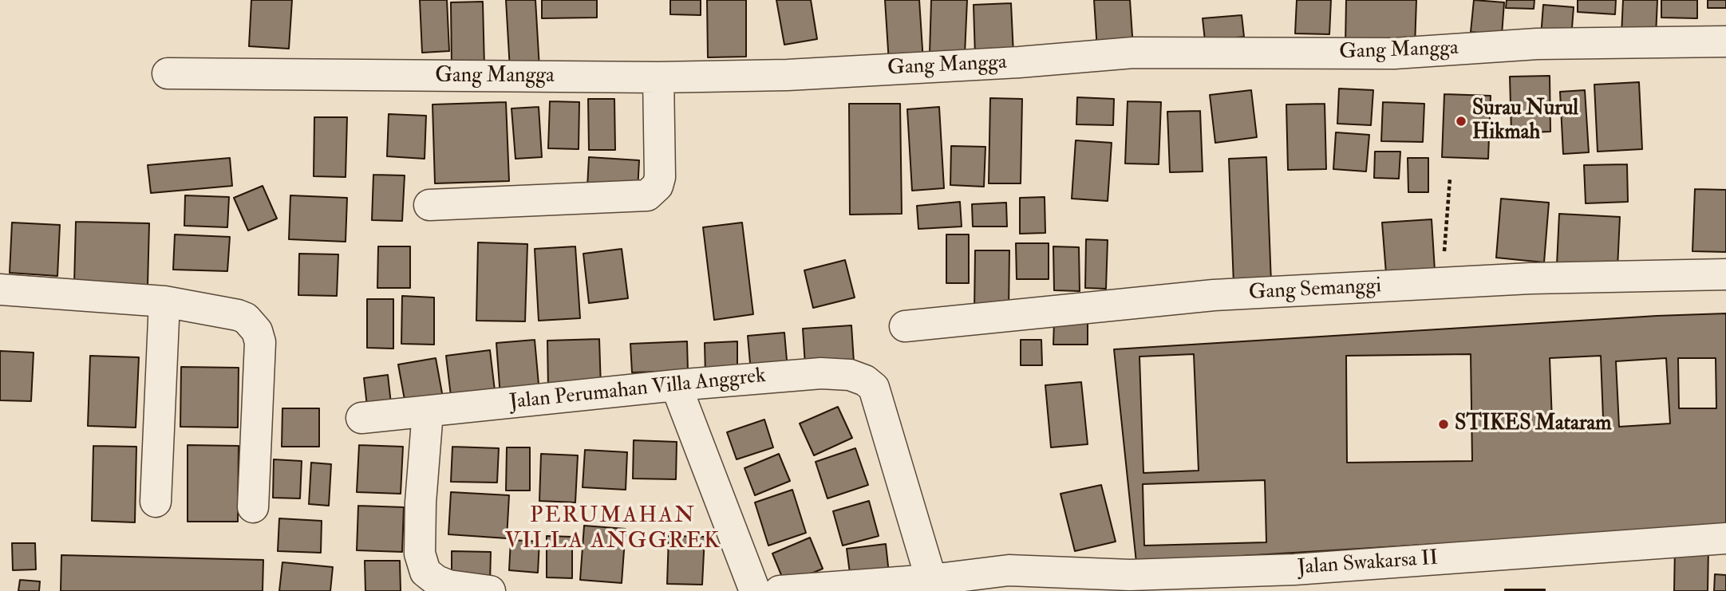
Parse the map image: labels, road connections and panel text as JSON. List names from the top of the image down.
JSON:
{
  "streets": {
    "street": [
      "Gang Mangga",
      "Gang Semanggi",
      "Jalan Perumahan Villa Anggrek",
      "Jalan Swakarsa II"
    ]
  },
  "crossings": [
    ["Jalan Perumahan Villa Anggrek", "Jalan Swakarsa II"]
  ],
  "districts": ["PERUMAHAN VILLA ANGGREK"],
  "places": ["Surau Nurul Hikmah", "STIKES Mataram"]
}
